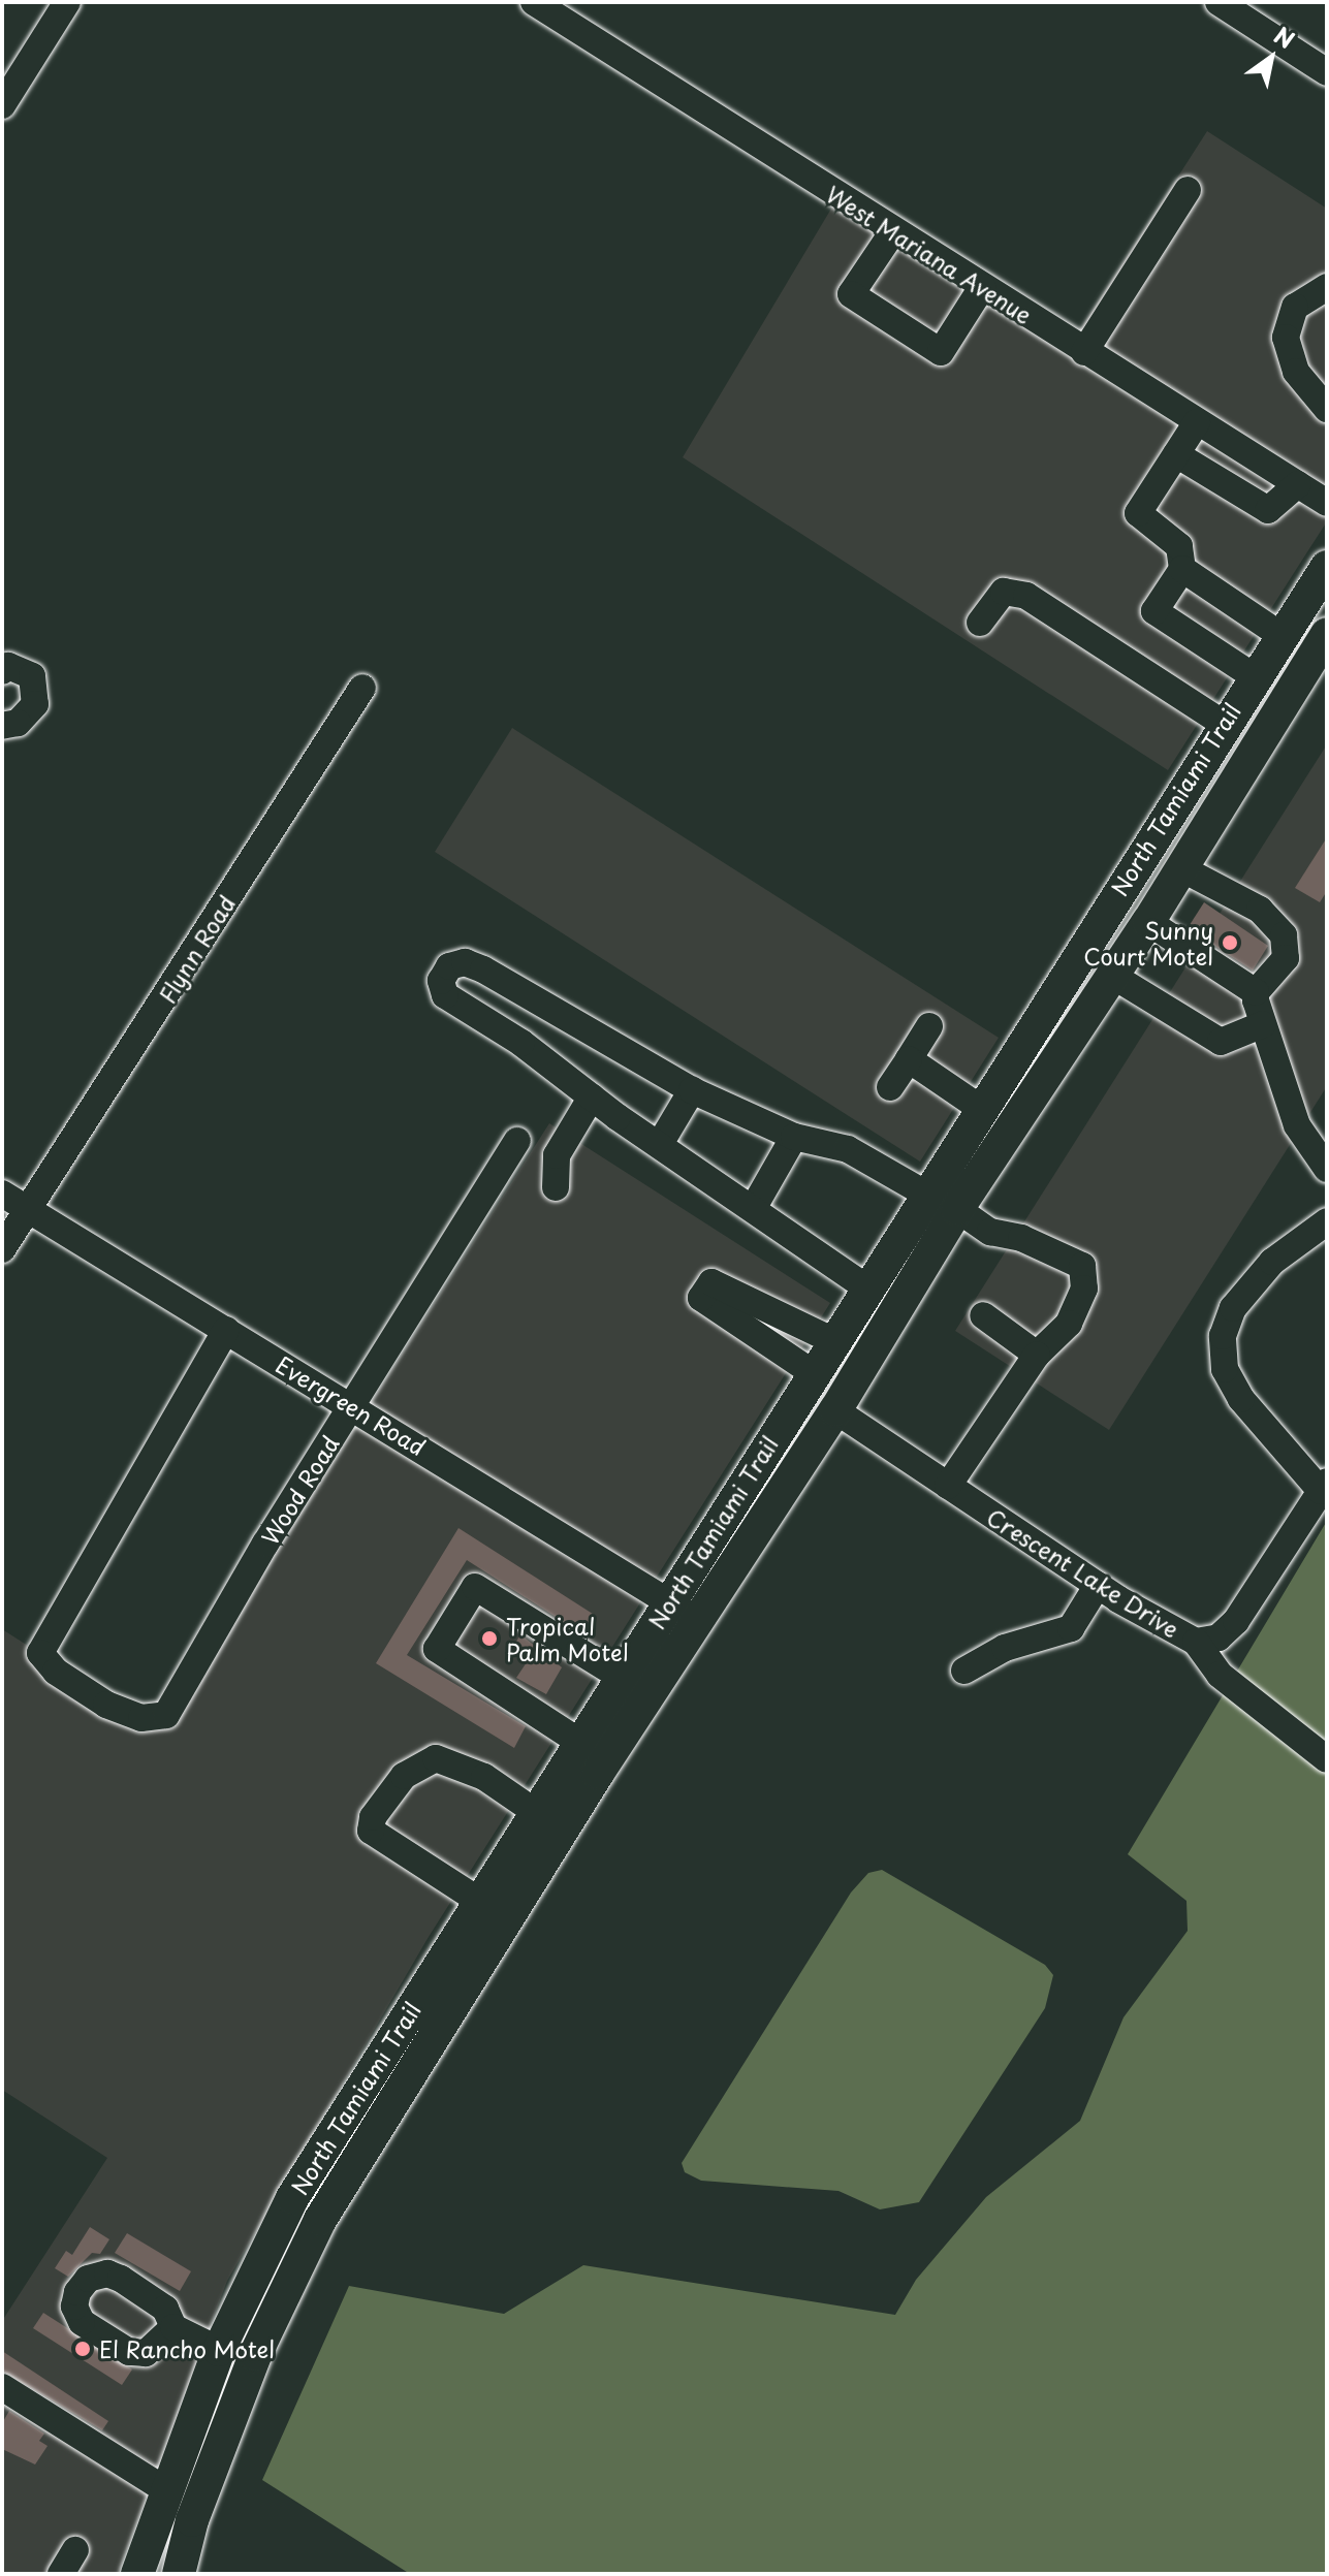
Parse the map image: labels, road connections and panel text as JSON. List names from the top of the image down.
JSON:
{
  "streets": {
    "main road": ["North Tamiami Trail"],
    "street": [
      "West Mariana Avenue",
      "Flynn Road",
      "Evergreen Road",
      "Wood Road",
      "Crescent Lake Drive"
    ]
  },
  "crossings": [
    ["North Tamiami Trail", "Evergreen Road"],
    ["North Tamiami Trail", "Crescent Lake Drive"],
    ["Flynn Road", "Evergreen Road"],
    ["Evergreen Road", "Wood Road"]
  ],
  "places": ["Sunny Court Motel", "Tropical Palm Motel", "El Rancho Motel"],
  "north": "top right"
}
